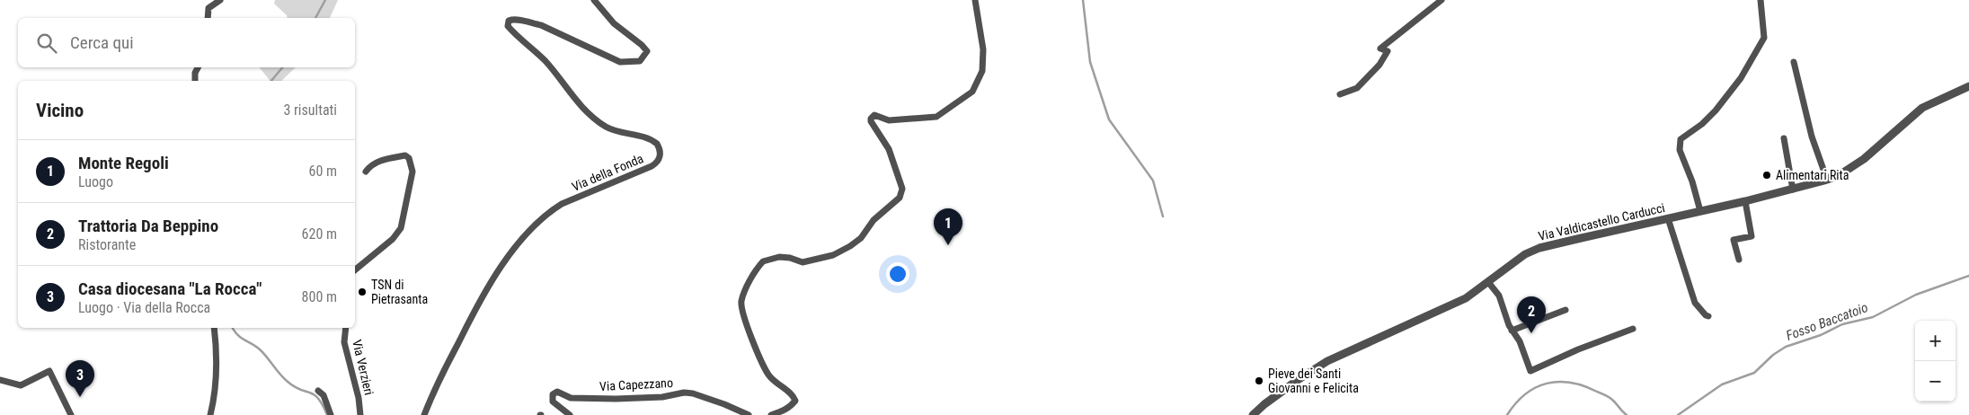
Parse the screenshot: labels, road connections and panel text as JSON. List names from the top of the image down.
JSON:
{
  "streets": {
    "street": [
      "Via della Fonda",
      "Via Valdicastello Carducci",
      "Via Verzieri",
      "Via Capezzano"
    ]
  },
  "water": ["Fosso Baccatoio"],
  "places": ["Alimentari Rita", "TSN di Pietrasanta", "Pieve dei Santi Giovanni e Felicita"],
  "page": {
    "search": "Cerca qui",
    "heading": ["Vicino", "3 risultati"],
    "list": [
      {
        "mark": "1",
        "name": "Monte Regoli",
        "note": "Luogo",
        "value": "60 m"
      },
      {
        "mark": "2",
        "name": "Trattoria Da Beppino",
        "note": "Ristorante",
        "value": "620 m"
      },
      {
        "mark": "3",
        "name": "Casa diocesana \"La Rocca\"",
        "note": "Luogo · Via della Rocca",
        "value": "800 m"
      }
    ],
    "pins": ["1", "2", "3"],
    "map_buttons": ["+", "−"]
  }
}
